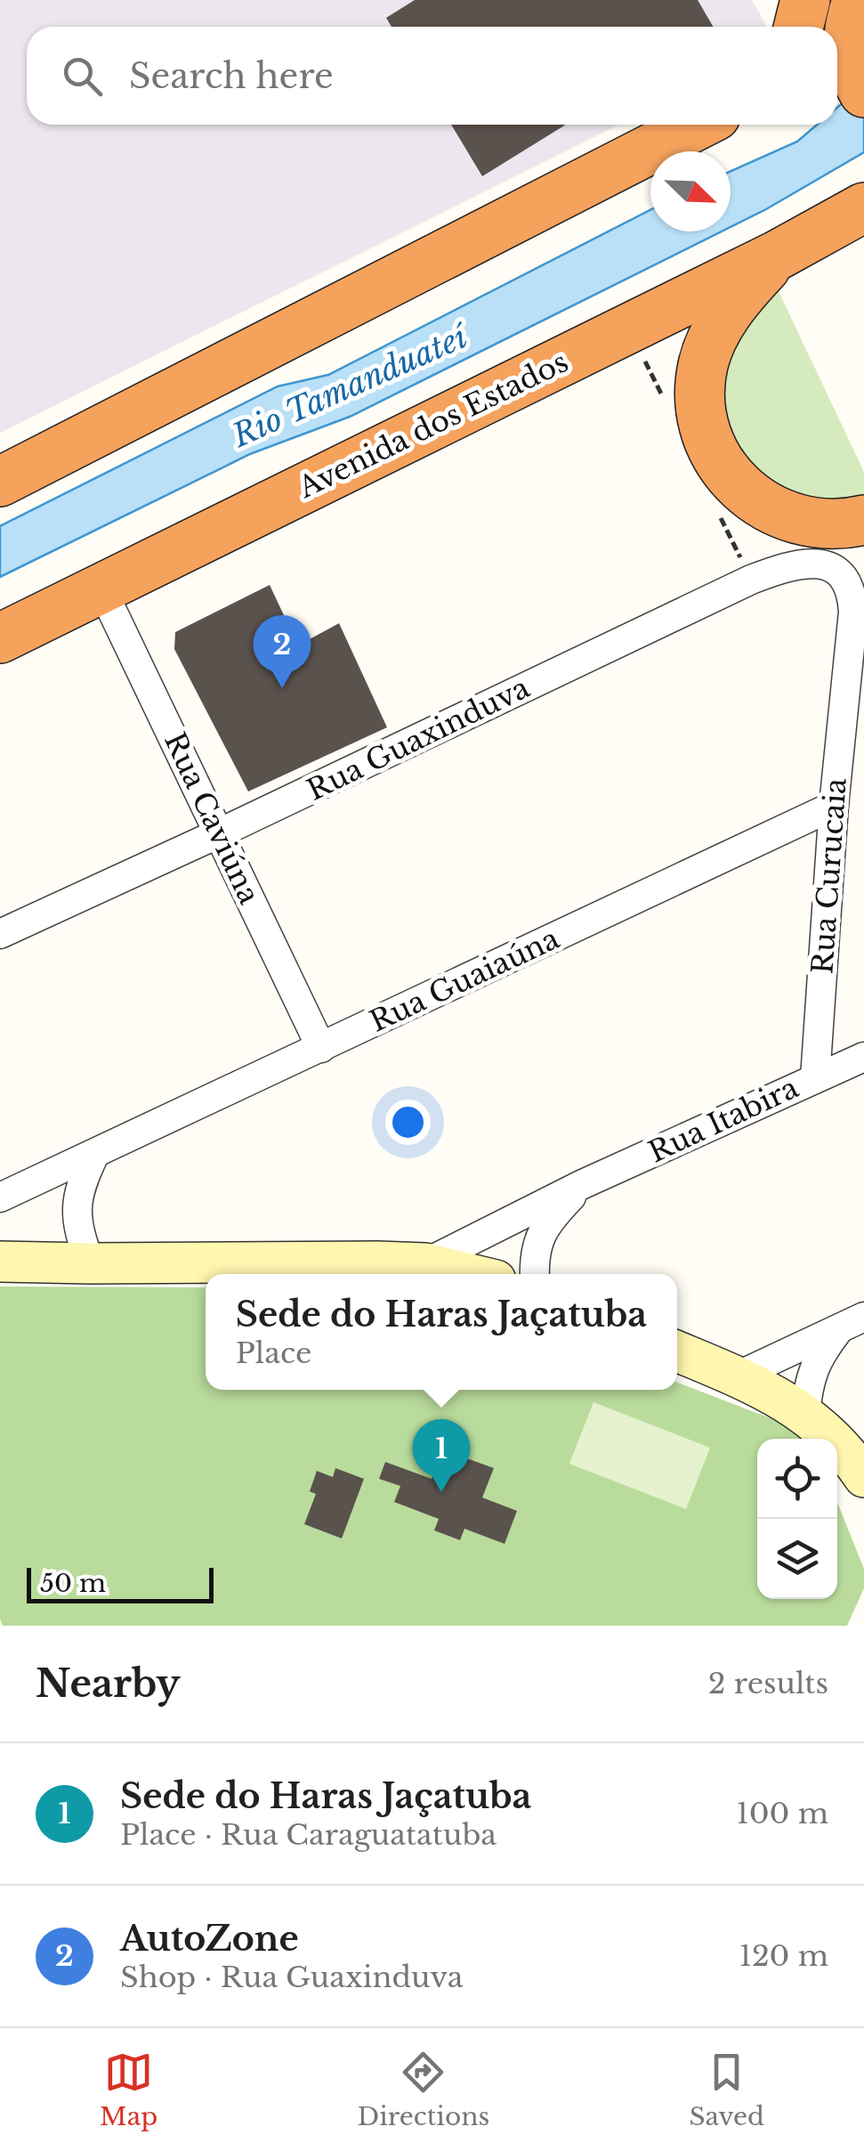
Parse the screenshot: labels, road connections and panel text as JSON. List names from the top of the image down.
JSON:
{
  "streets": {
    "highway": ["Avenida dos Estados"],
    "street": [
      "Rua Guaxinduva",
      "Rua Caviúna",
      "Rua Curucaia",
      "Rua Guaiaúna",
      "Rua Itabira"
    ]
  },
  "crossings": [
    ["Avenida dos Estados", "Rua Caviúna"],
    ["Rua Guaxinduva", "Rua Caviúna"],
    ["Rua Guaxinduva", "Rua Curucaia"],
    ["Rua Caviúna", "Rua Guaiaúna"],
    ["Rua Curucaia", "Rua Guaiaúna"],
    ["Rua Curucaia", "Rua Itabira"]
  ],
  "water": ["Rio Tamanduateí"],
  "scale_bar": "50 m",
  "north": "bottom right",
  "page": {
    "search": "Search here",
    "pins": ["2", "1"],
    "popup": ["Sede do Haras Jaçatuba", "Place"],
    "scale": "50 m",
    "heading": ["Nearby", "2 results"],
    "list": [
      {
        "mark": "1",
        "name": "Sede do Haras Jaçatuba",
        "note": "Place · Rua Caraguatatuba",
        "value": "100 m"
      },
      {
        "mark": "2",
        "name": "AutoZone",
        "note": "Shop · Rua Guaxinduva",
        "value": "120 m"
      }
    ],
    "nav": ["Map", "Directions", "Saved"]
  }
}
